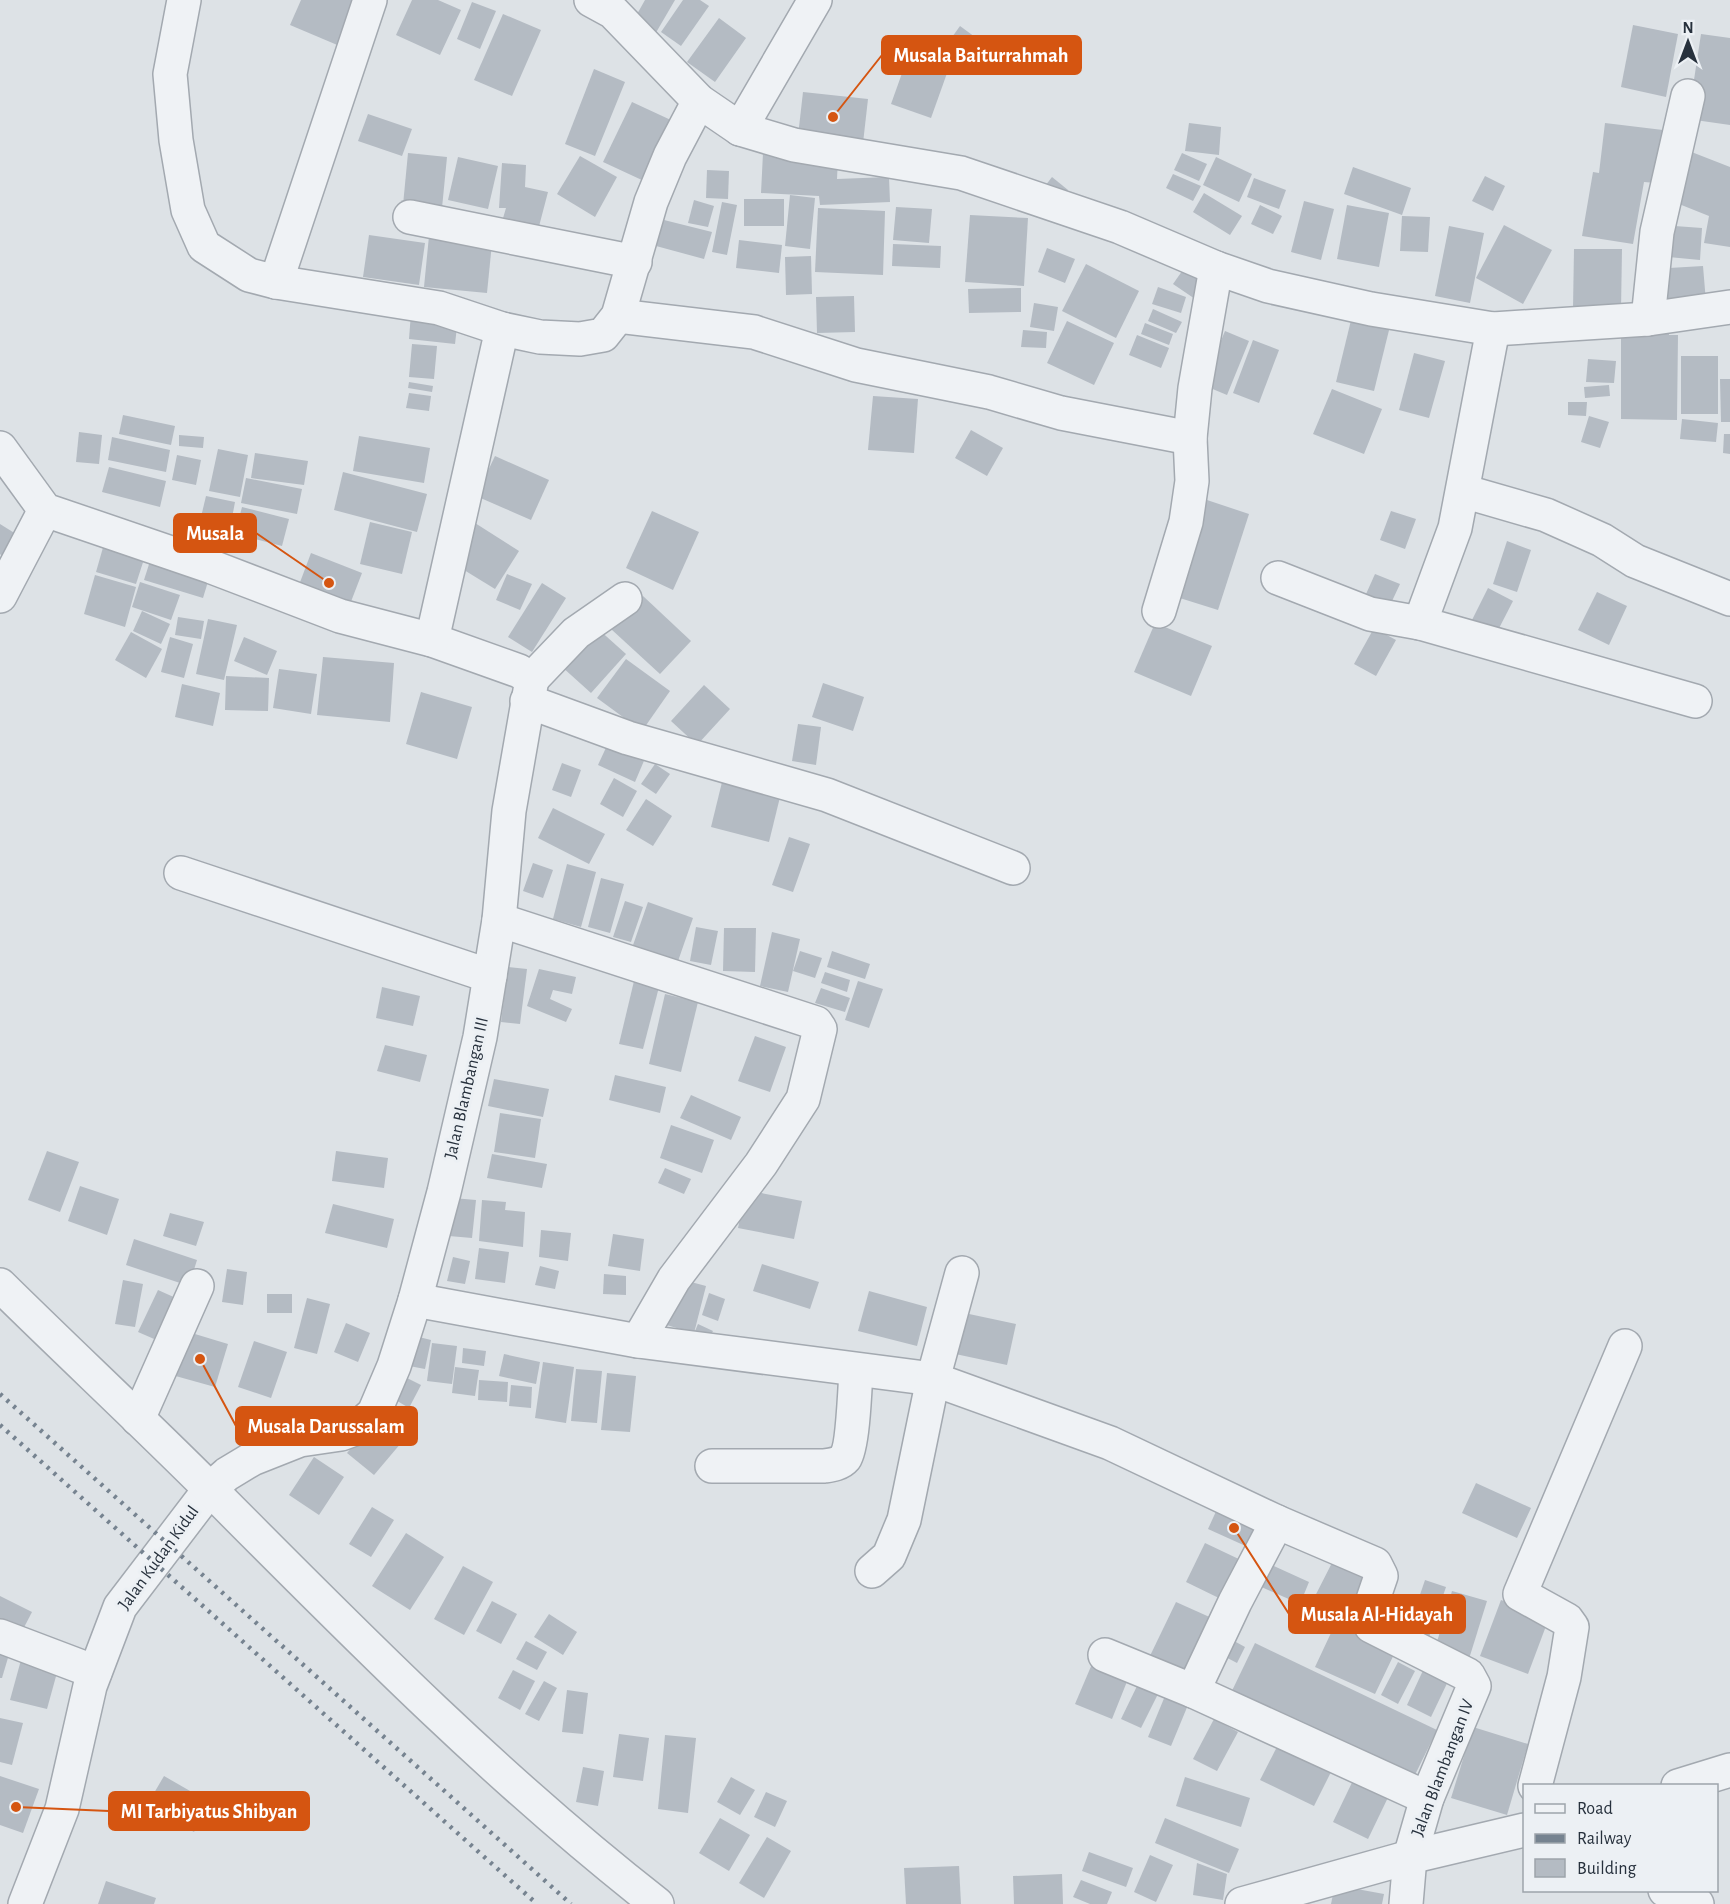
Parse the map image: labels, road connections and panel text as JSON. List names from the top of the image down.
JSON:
{
  "streets": {
    "street": ["Jalan Blambangan III", "Jalan Kudan Kidul", "Jalan Blambangan IV"]
  },
  "crossings": [
    ["Jalan Blambangan III", "Jalan Kudan Kidul"]
  ],
  "places": [
    "Musala Baiturrahmah",
    "Musala",
    "Musala Darussalam",
    "Musala Al-Hidayah",
    "MI Tarbiyatus Shibyan"
  ],
  "legend": ["Road", "Railway", "Building"],
  "north": "top"
}
